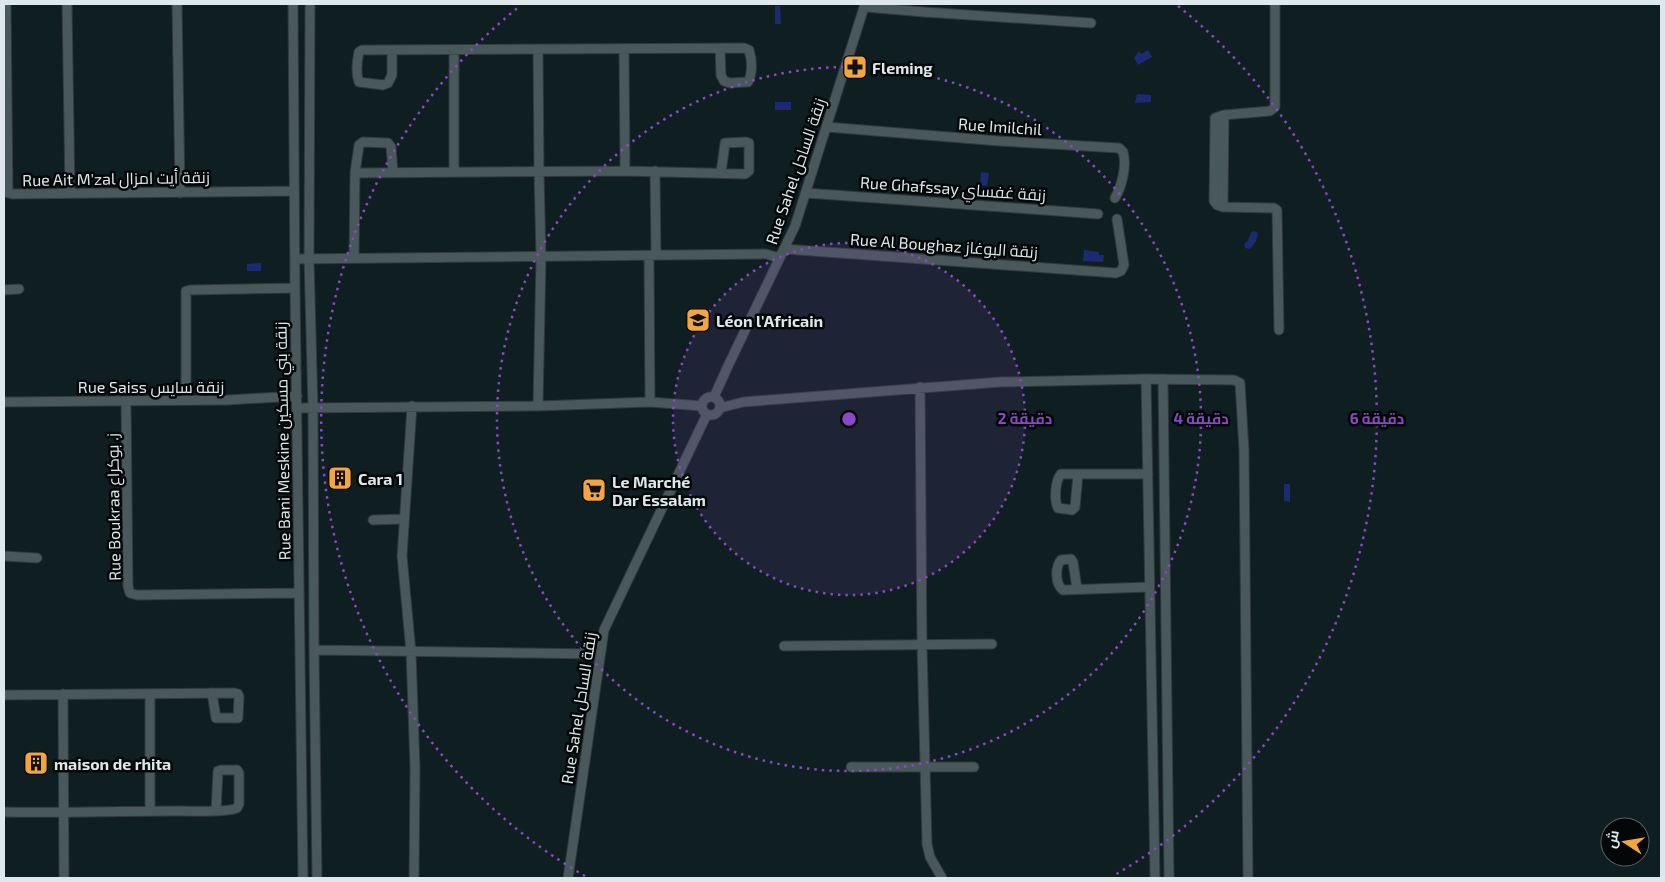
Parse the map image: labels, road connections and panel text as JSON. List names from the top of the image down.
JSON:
{
  "streets": {
    "street": [
      "Rue Imilchil",
      "Rue Sahel زنقة الساحل",
      "Rue Ait M'zal زنقة أيت امزال",
      "Rue Ghafssay زنقة غفساي",
      "Rue Al Boughaz زنقة البوغاز",
      "Rue Saiss زنقة سايس",
      "Rue Bani Meskine زنقة بني مسكين",
      "Rue Boukraa ز. بوكراع"
    ]
  },
  "crossings": [
    ["Rue Imilchil", "Rue Sahel زنقة الساحل"],
    ["Rue Sahel زنقة الساحل", "Rue Ghafssay زنقة غفساي"],
    ["Rue Sahel زنقة الساحل", "Rue Al Boughaz زنقة البوغاز"],
    ["Rue Ait M'zal زنقة أيت امزال", "Rue Bani Meskine زنقة بني مسكين"],
    ["Rue Saiss زنقة سايس", "Rue Bani Meskine زنقة بني مسكين"],
    ["Rue Saiss زنقة سايس", "Rue Boukraa ز. بوكراع"],
    ["Rue Bani Meskine زنقة بني مسكين", "Rue Boukraa ز. بوكراع"]
  ],
  "places": {
    "pharmacy": ["Fleming"],
    "school or university": ["Léon l'Africain"],
    "building": ["Cara 1", "maison de rhita"],
    "supermarket": ["Le Marché Dar Essalam"]
  },
  "north": "left",
  "rings": ["2 دقيقة", "4 دقيقة", "6 دقيقة"]
}
